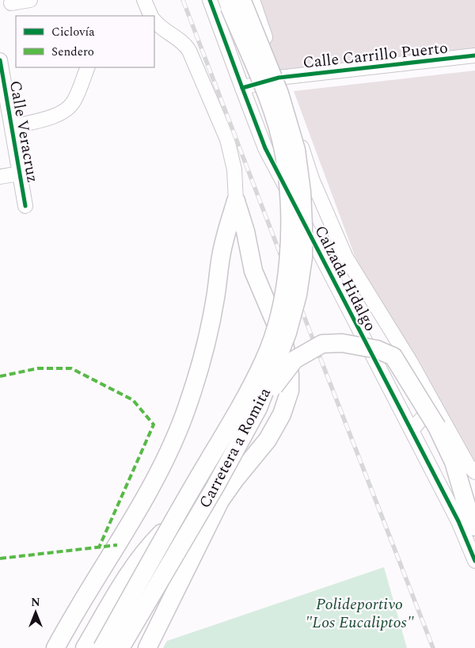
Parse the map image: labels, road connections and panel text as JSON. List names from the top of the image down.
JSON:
{
  "streets": {
    "main road": ["Carretera a Romita"],
    "street": ["Calle Carrillo Puerto", "Calle Veracruz", "Calzada Hidalgo"]
  },
  "crossings": [
    ["Calle Carrillo Puerto", "Calzada Hidalgo"]
  ],
  "parks": ["Polideportivo \"Los Eucaliptos\""],
  "legend": ["Ciclovía", "Sendero"],
  "north": "top"
}
